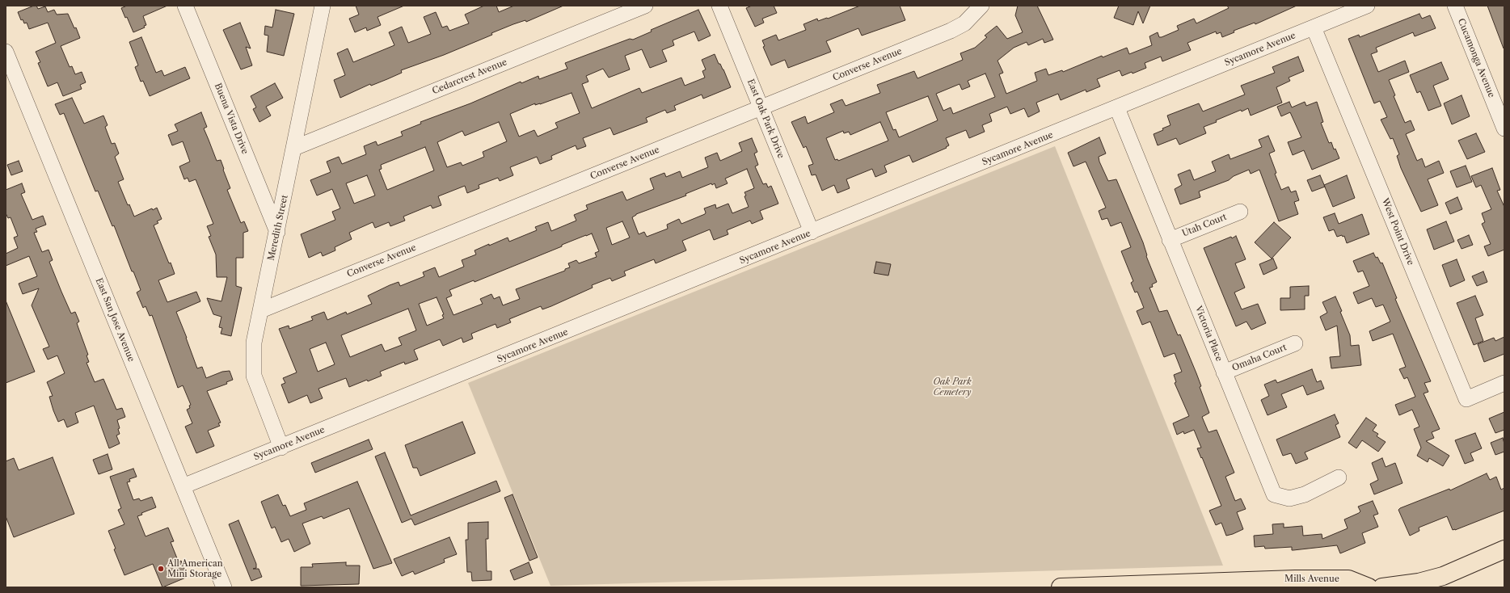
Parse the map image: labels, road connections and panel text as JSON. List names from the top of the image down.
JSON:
{
  "streets": {
    "main road": ["Mills Avenue"],
    "street": [
      "Sycamore Avenue",
      "Cucamonga Avenue",
      "Converse Avenue",
      "Cedarcrest Avenue",
      "Buena Vista Drive",
      "East Oak Park Drive",
      "Utah Court",
      "Meredith Street",
      "West Point Drive",
      "East San Jose Avenue",
      "Victoria Place",
      "Omaha Court"
    ]
  },
  "crossings": [
    ["Sycamore Avenue", "East Oak Park Drive"],
    ["Sycamore Avenue", "Meredith Street"],
    ["Sycamore Avenue", "West Point Drive"],
    ["Sycamore Avenue", "East San Jose Avenue"],
    ["Sycamore Avenue", "Victoria Place"],
    ["Converse Avenue", "East Oak Park Drive"],
    ["Converse Avenue", "Meredith Street"],
    ["Cedarcrest Avenue", "Meredith Street"],
    ["Buena Vista Drive", "Meredith Street"],
    ["Utah Court", "Victoria Place"],
    ["Victoria Place", "Omaha Court"]
  ],
  "parks": ["Oak Park Cemetery"],
  "places": ["All American Mini Storage"]
}
